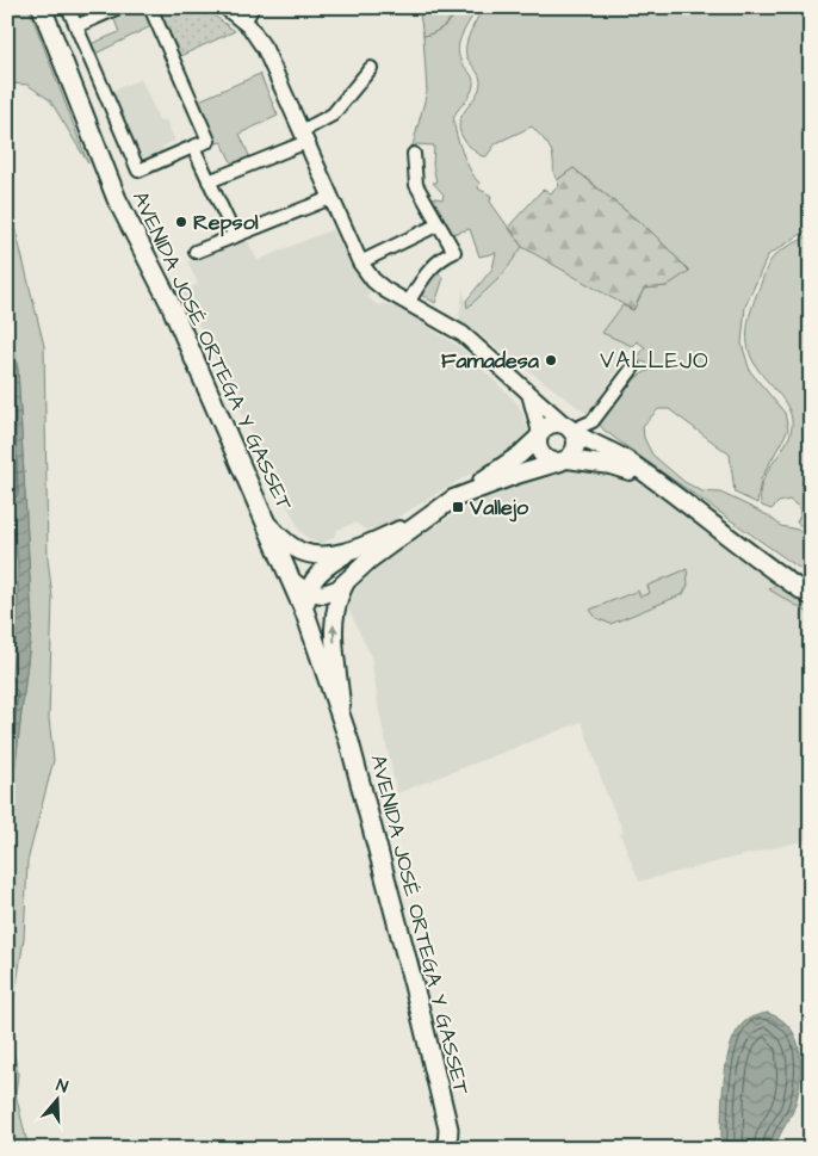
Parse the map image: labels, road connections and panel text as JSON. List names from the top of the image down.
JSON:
{
  "streets": {
    "main road": ["AVENIDA JOSÉ ORTEGA Y GASSET"]
  },
  "districts": ["VALLEJO"],
  "places": {
    "other": ["Repsol", "Famadesa"],
    "transit": ["Vallejo"]
  },
  "north": "top"
}
